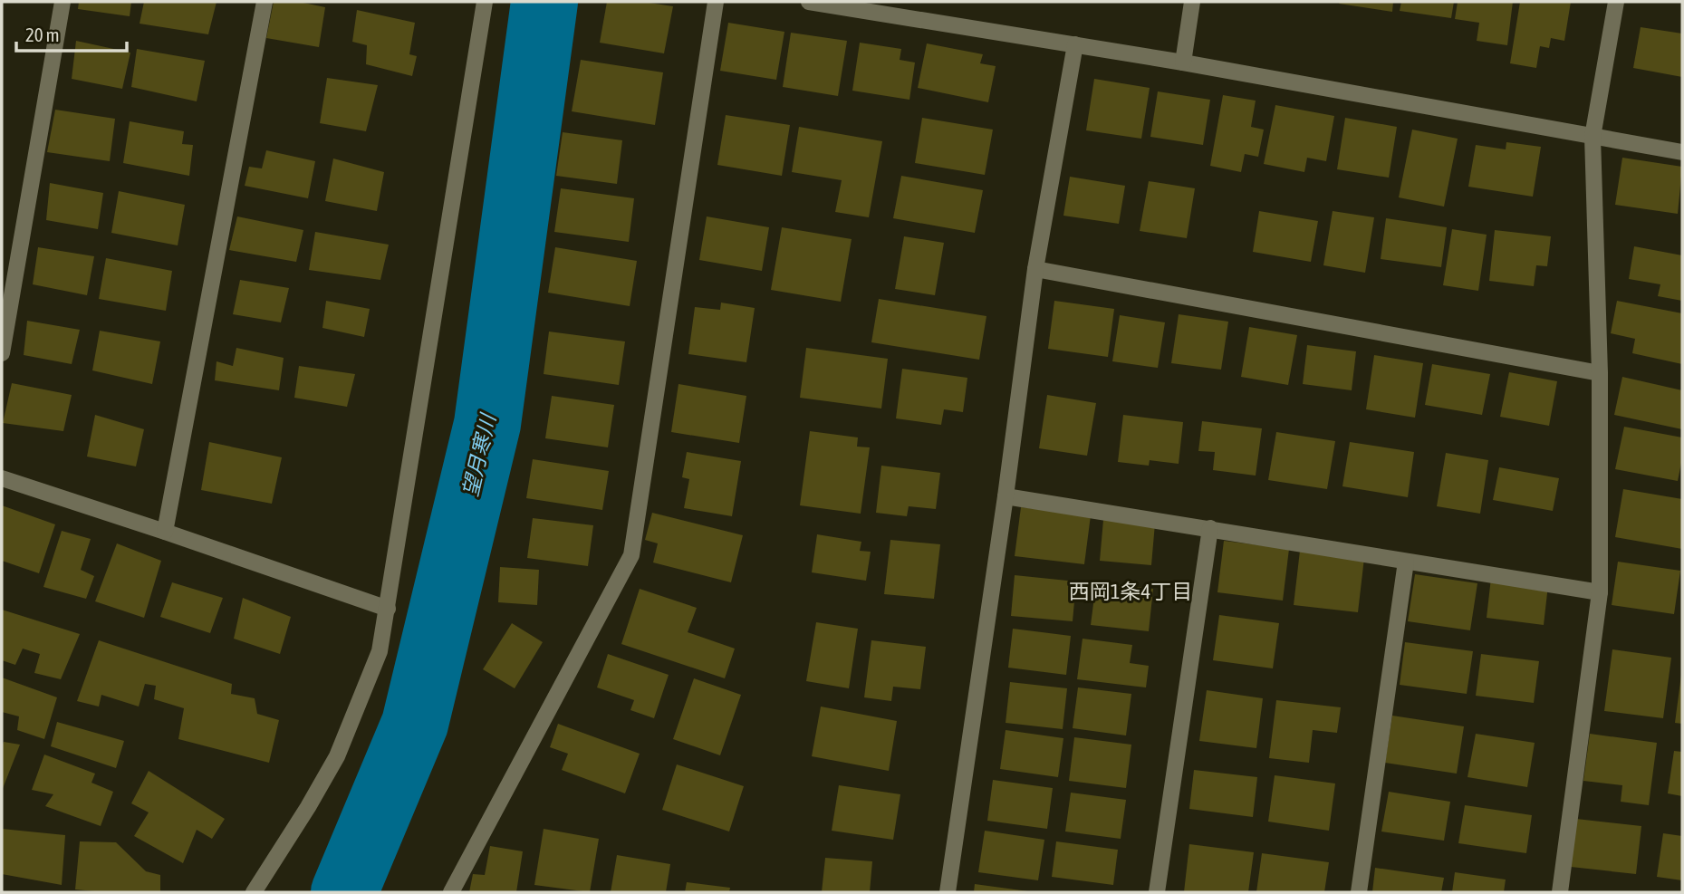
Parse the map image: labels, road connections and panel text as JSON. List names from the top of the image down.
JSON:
{
  "districts": ["西岡1条4丁目"],
  "water": ["望月寒川"],
  "scale_bar": "20 m"
}
